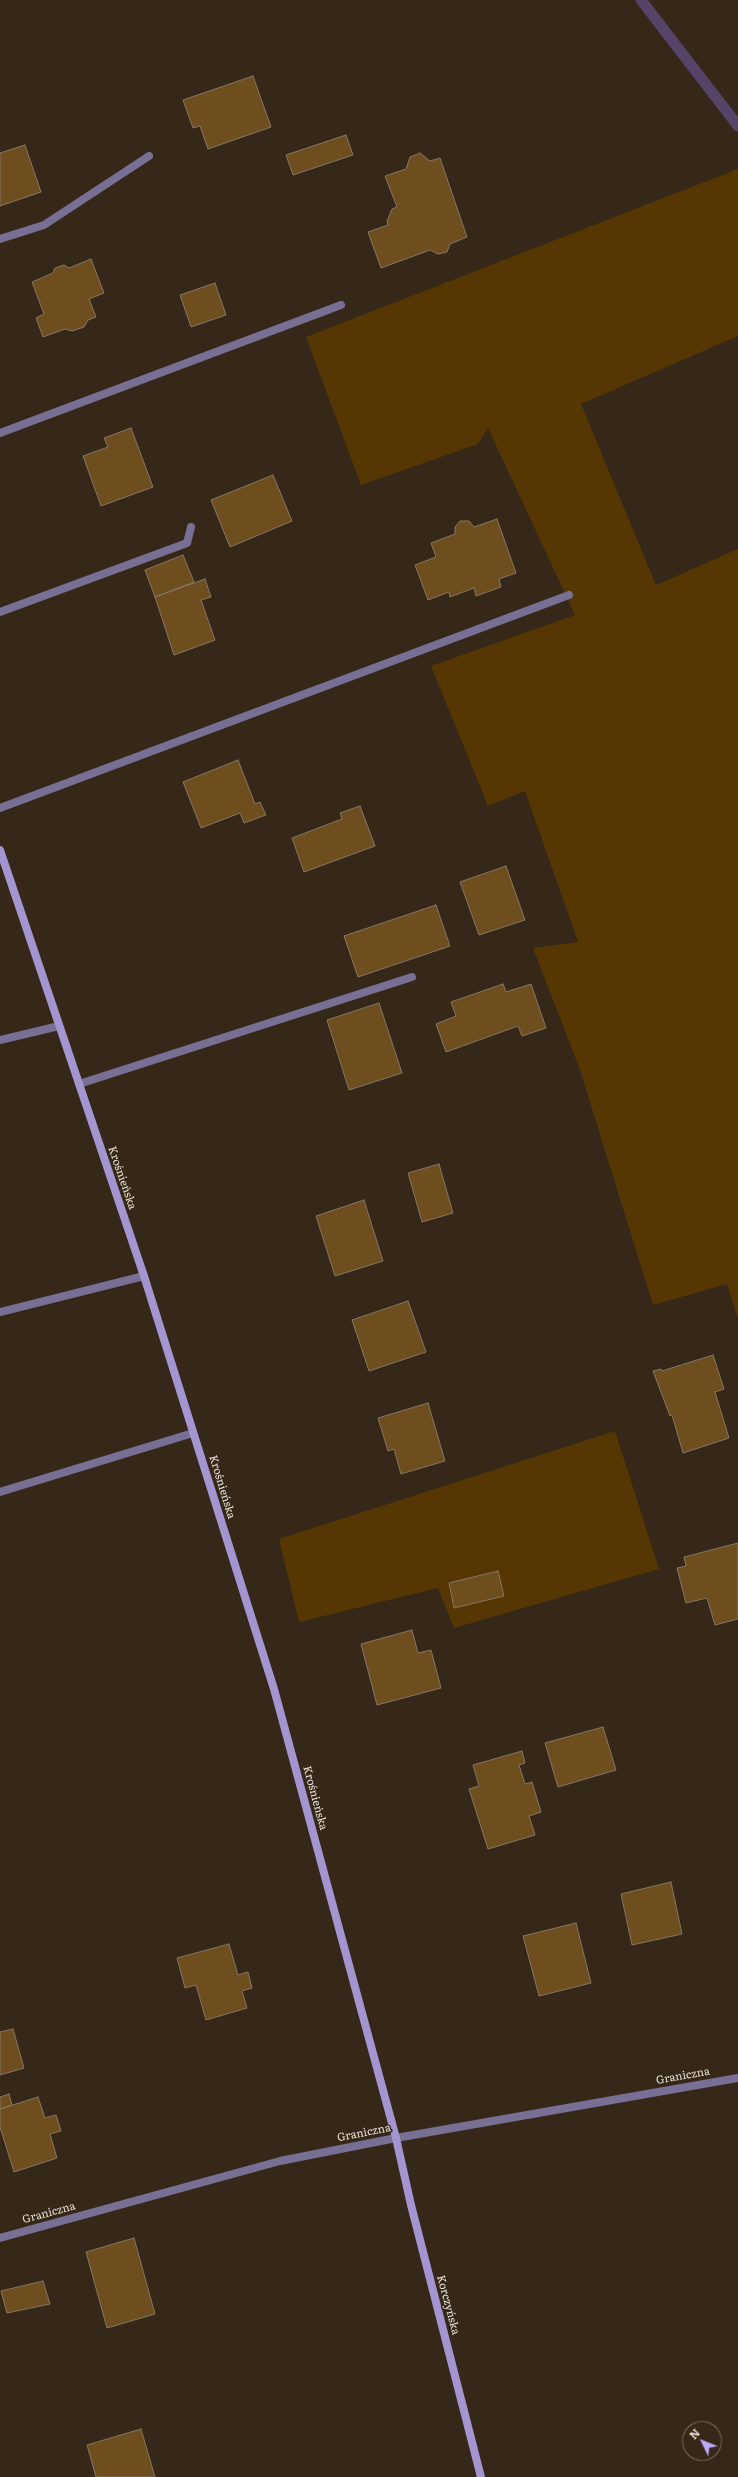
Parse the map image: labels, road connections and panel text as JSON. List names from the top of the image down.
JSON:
{
  "streets": {
    "main road": ["Krośnieńska", "Korczyńska"],
    "street": ["Graniczna"]
  },
  "crossings": [
    ["Krośnieńska", "Graniczna"],
    ["Krośnieńska", "Korczyńska"],
    ["Graniczna", "Korczyńska"]
  ],
  "north": "top left"
}
